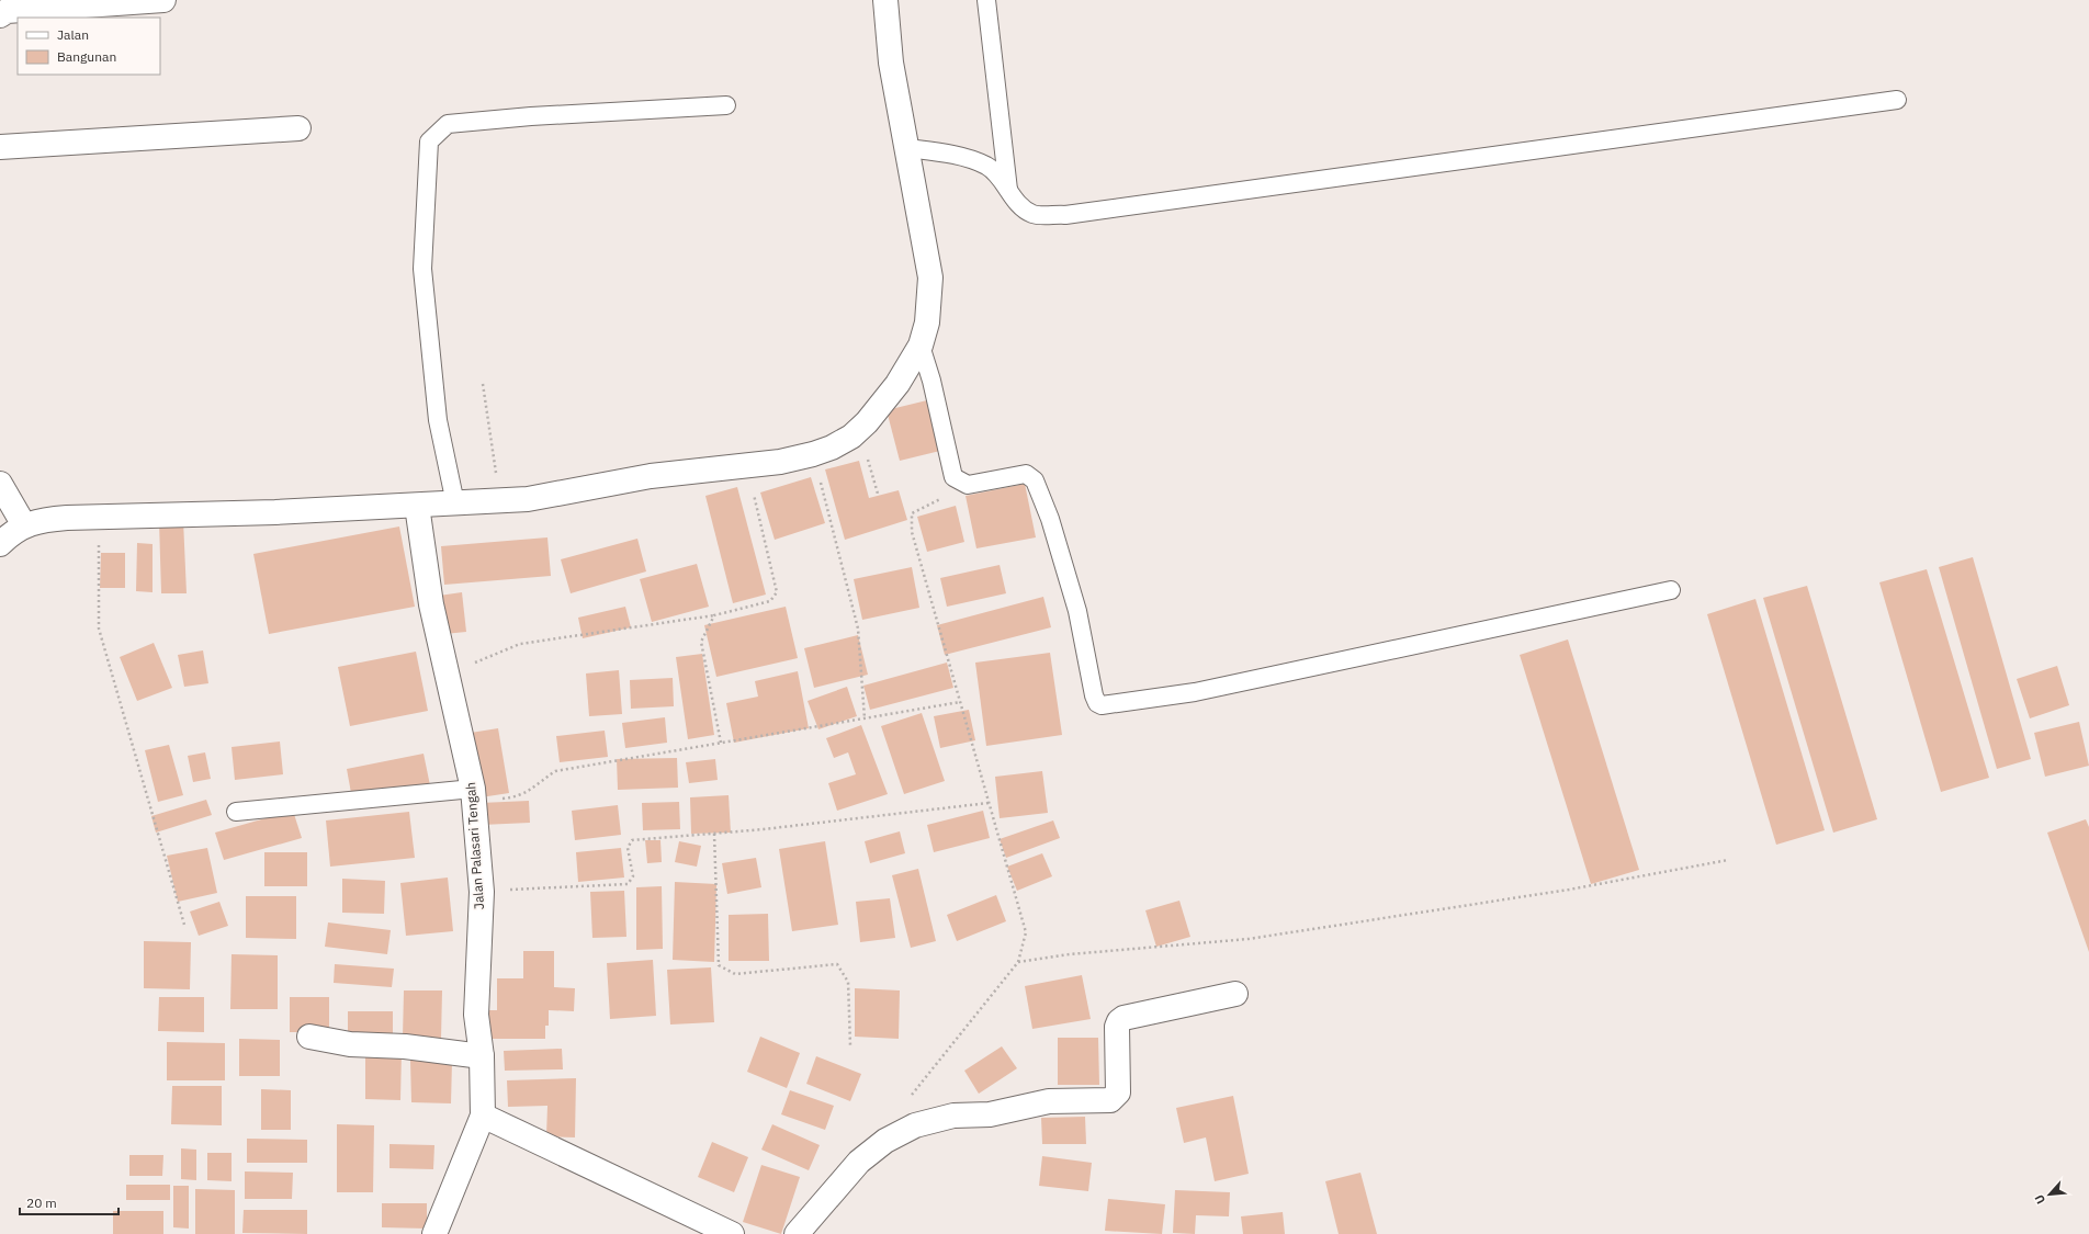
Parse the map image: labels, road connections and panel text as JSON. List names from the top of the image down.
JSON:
{
  "streets": {
    "street": ["Jalan Palasari Tengah"]
  },
  "legend": ["Jalan", "Bangunan"],
  "scale_bar": "20 m",
  "north": "bottom left"
}
